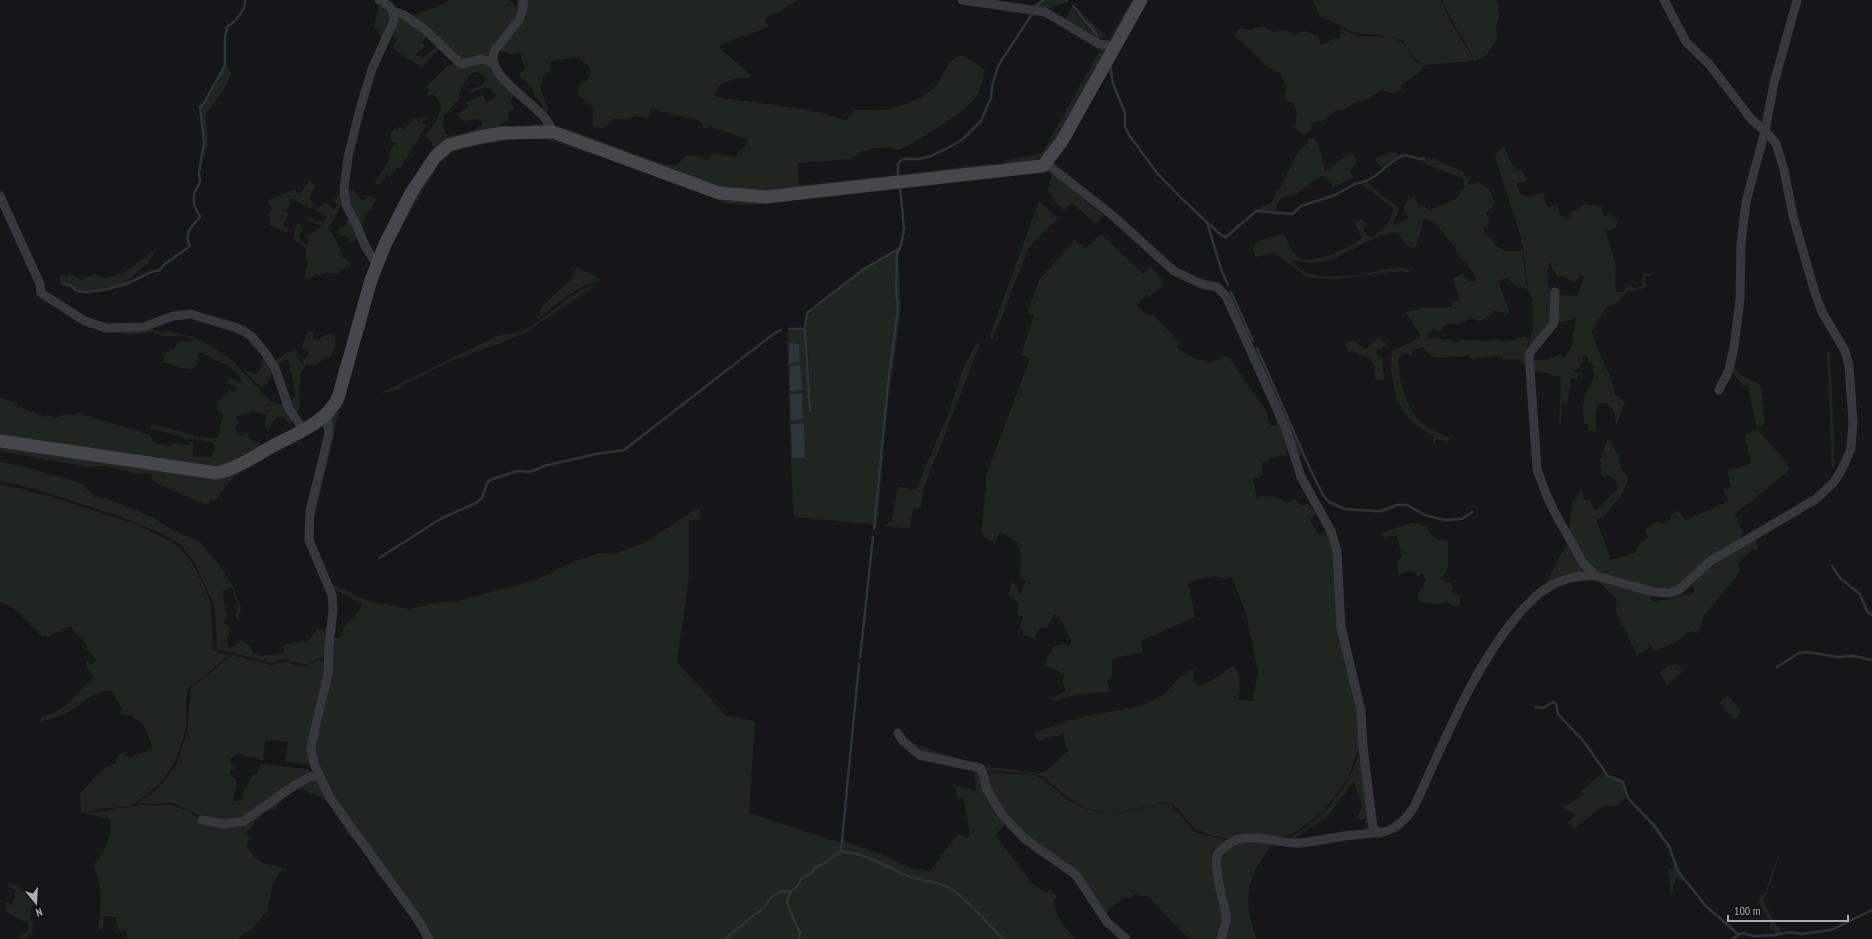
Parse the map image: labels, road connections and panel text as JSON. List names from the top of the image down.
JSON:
{
  "scale_bar": "100 m",
  "north": "bottom"
}
